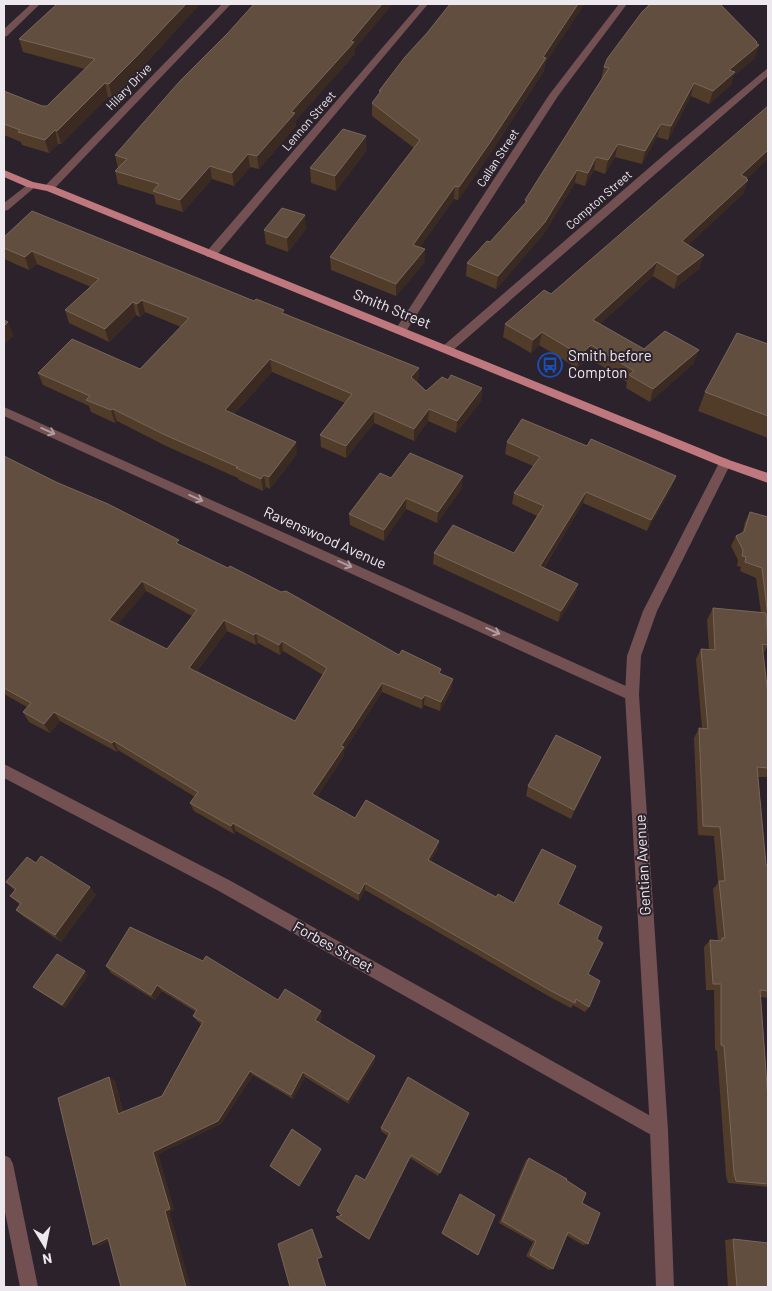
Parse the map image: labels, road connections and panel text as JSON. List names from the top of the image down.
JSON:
{
  "streets": {
    "main road": ["Smith Street"],
    "street": [
      "Hilary Drive",
      "Lennon Street",
      "Callan Street",
      "Compton Street",
      "Ravenswood Avenue",
      "Gentian Avenue",
      "Forbes Street"
    ]
  },
  "crossings": [
    ["Hilary Drive", "Smith Street"],
    ["Lennon Street", "Smith Street"],
    ["Callan Street", "Smith Street"],
    ["Compton Street", "Smith Street"],
    ["Smith Street", "Gentian Avenue"],
    ["Ravenswood Avenue", "Gentian Avenue"],
    ["Gentian Avenue", "Forbes Street"]
  ],
  "one_way": ["Ravenswood Avenue"],
  "places": {
    "bus stop": ["Smith before Compton"]
  },
  "north": "bottom"
}
